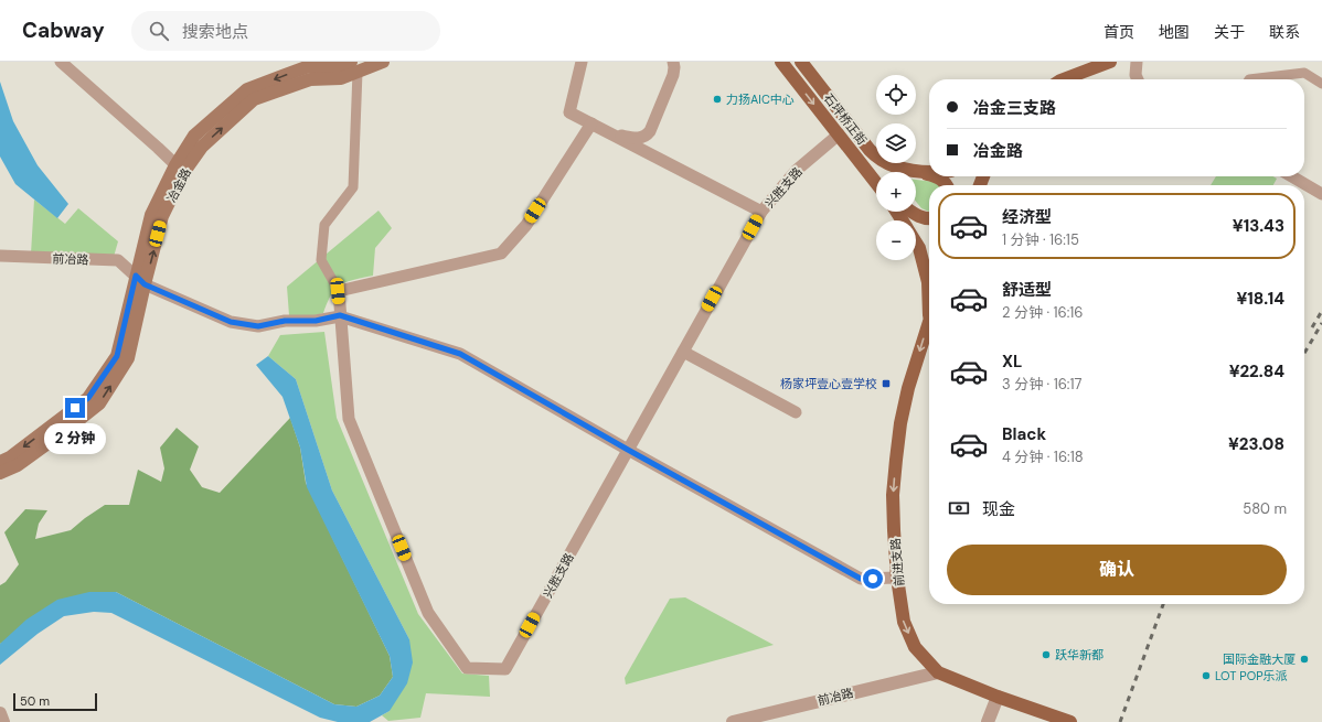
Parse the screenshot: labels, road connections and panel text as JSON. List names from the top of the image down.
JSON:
{
  "streets": {
    "main road": ["石坪桥正街", "冶金路", "前进支路"],
    "street": ["兴胜支路", "前冶路"]
  },
  "crossings": [
    ["石坪桥正街", "兴胜支路"],
    ["冶金路", "前冶路"],
    ["兴胜支路", "前冶路"],
    ["前冶路", "前进支路"]
  ],
  "one_way": ["前进支路"],
  "places": {
    "other": [
      "力扬AIC中心",
      "跃华新都",
      "国际金融大厦",
      "LOT POP乐派"
    ],
    "transit": ["杨家坪壹心壹学校"]
  },
  "scale_bar": "50 m",
  "page": {
    "header": "Cabway",
    "search": "搜索地点",
    "nav": [
      "首页",
      "地图",
      "关于",
      "联系"
    ],
    "map_buttons": ["+", "−"],
    "banner": ["冶金三支路", "冶金路"],
    "list": [
      {
        "name": "经济型",
        "note": "1 分钟 · 16:15",
        "value": "¥13.43"
      },
      {
        "name": "舒适型",
        "note": "2 分钟 · 16:16",
        "value": "¥18.14"
      },
      {
        "name": "XL",
        "note": "3 分钟 · 16:17",
        "value": "¥22.84"
      },
      {
        "name": "Black",
        "note": "4 分钟 · 16:18",
        "value": "¥23.08"
      }
    ],
    "bubble": "2 分钟",
    "pay": ["现金", "580 m"],
    "buttons": "确认",
    "scale": "50 m"
  }
}
